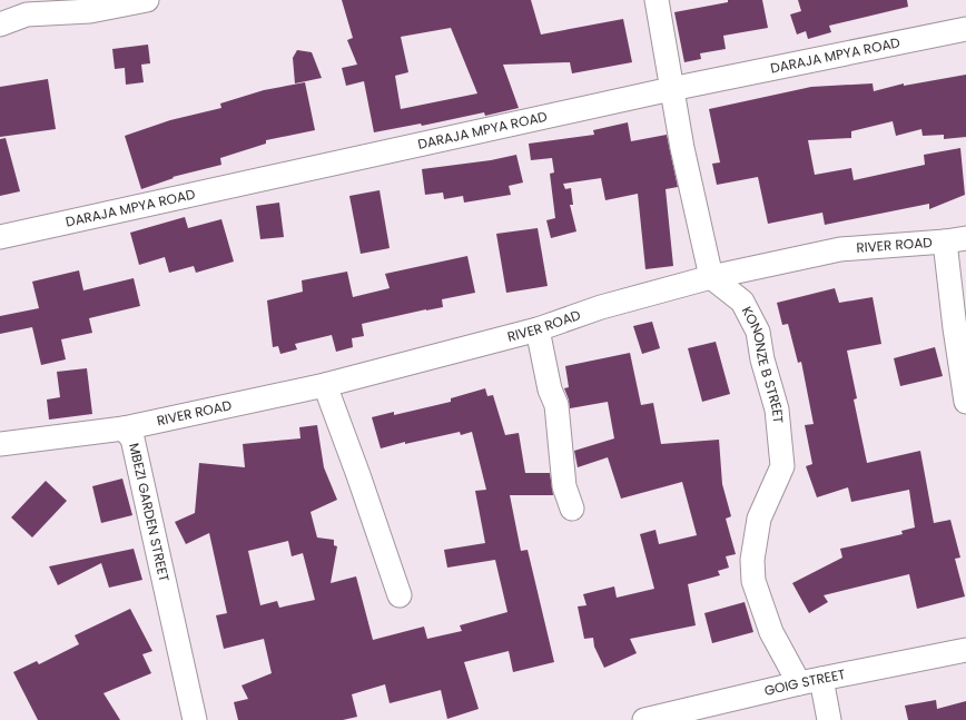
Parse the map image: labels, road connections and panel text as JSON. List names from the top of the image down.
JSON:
{
  "streets": {
    "street": [
      "DARAJA MPYA ROAD",
      "RIVER ROAD",
      "KONONZE B STREET",
      "MBEZI GARDEN STREET",
      "GOIG STREET"
    ]
  },
  "crossings": [
    ["RIVER ROAD", "KONONZE B STREET"],
    ["RIVER ROAD", "MBEZI GARDEN STREET"],
    ["KONONZE B STREET", "GOIG STREET"]
  ]
}
